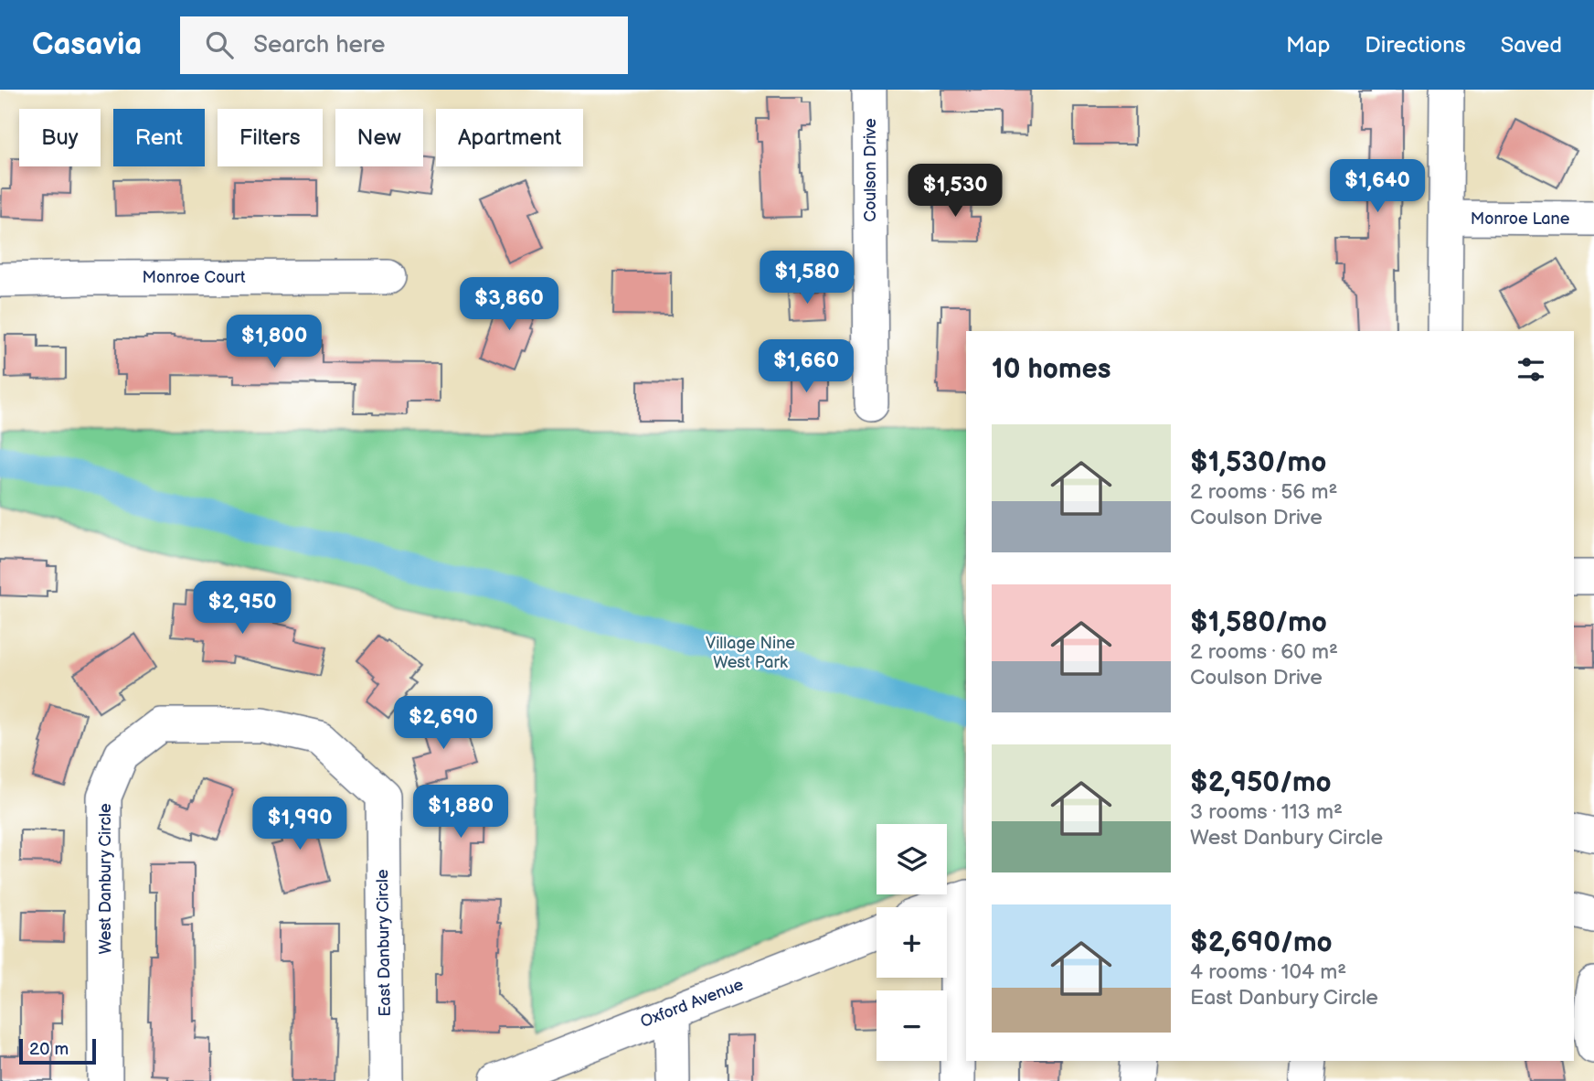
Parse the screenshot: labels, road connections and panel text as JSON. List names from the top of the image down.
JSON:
{
  "streets": {
    "street": [
      "Coulson Drive",
      "Monroe Lane",
      "Monroe Court",
      "West Danbury Circle",
      "East Danbury Circle",
      "Oxford Avenue"
    ]
  },
  "crossings": [
    ["West Danbury Circle", "East Danbury Circle"]
  ],
  "parks": ["Village Nine West Park"],
  "scale_bar": "20 m",
  "page": {
    "header": "Casavia",
    "search": "Search here",
    "nav": ["Map", "Directions", "Saved"],
    "chip": [
      "Buy",
      "Rent",
      "Filters",
      "New",
      "Apartment"
    ],
    "price": [
      "$1,640",
      "$1,530",
      "$1,580",
      "$3,860",
      "$1,800",
      "$1,660",
      "$2,950",
      "$2,690",
      "$1,880",
      "$1,990"
    ],
    "heading": "10 homes",
    "list": [
      {
        "name": "$1,530/mo",
        "note": "2 rooms · 56 m² · Coulson Drive"
      },
      {
        "name": "$1,580/mo",
        "note": "2 rooms · 60 m² · Coulson Drive"
      },
      {
        "name": "$2,950/mo",
        "note": "3 rooms · 113 m² · West Danbury Circle"
      },
      {
        "name": "$2,690/mo",
        "note": "4 rooms · 104 m² · East Danbury Circle"
      }
    ],
    "map_buttons": ["+", "−"],
    "scale": "20 m"
  }
}
